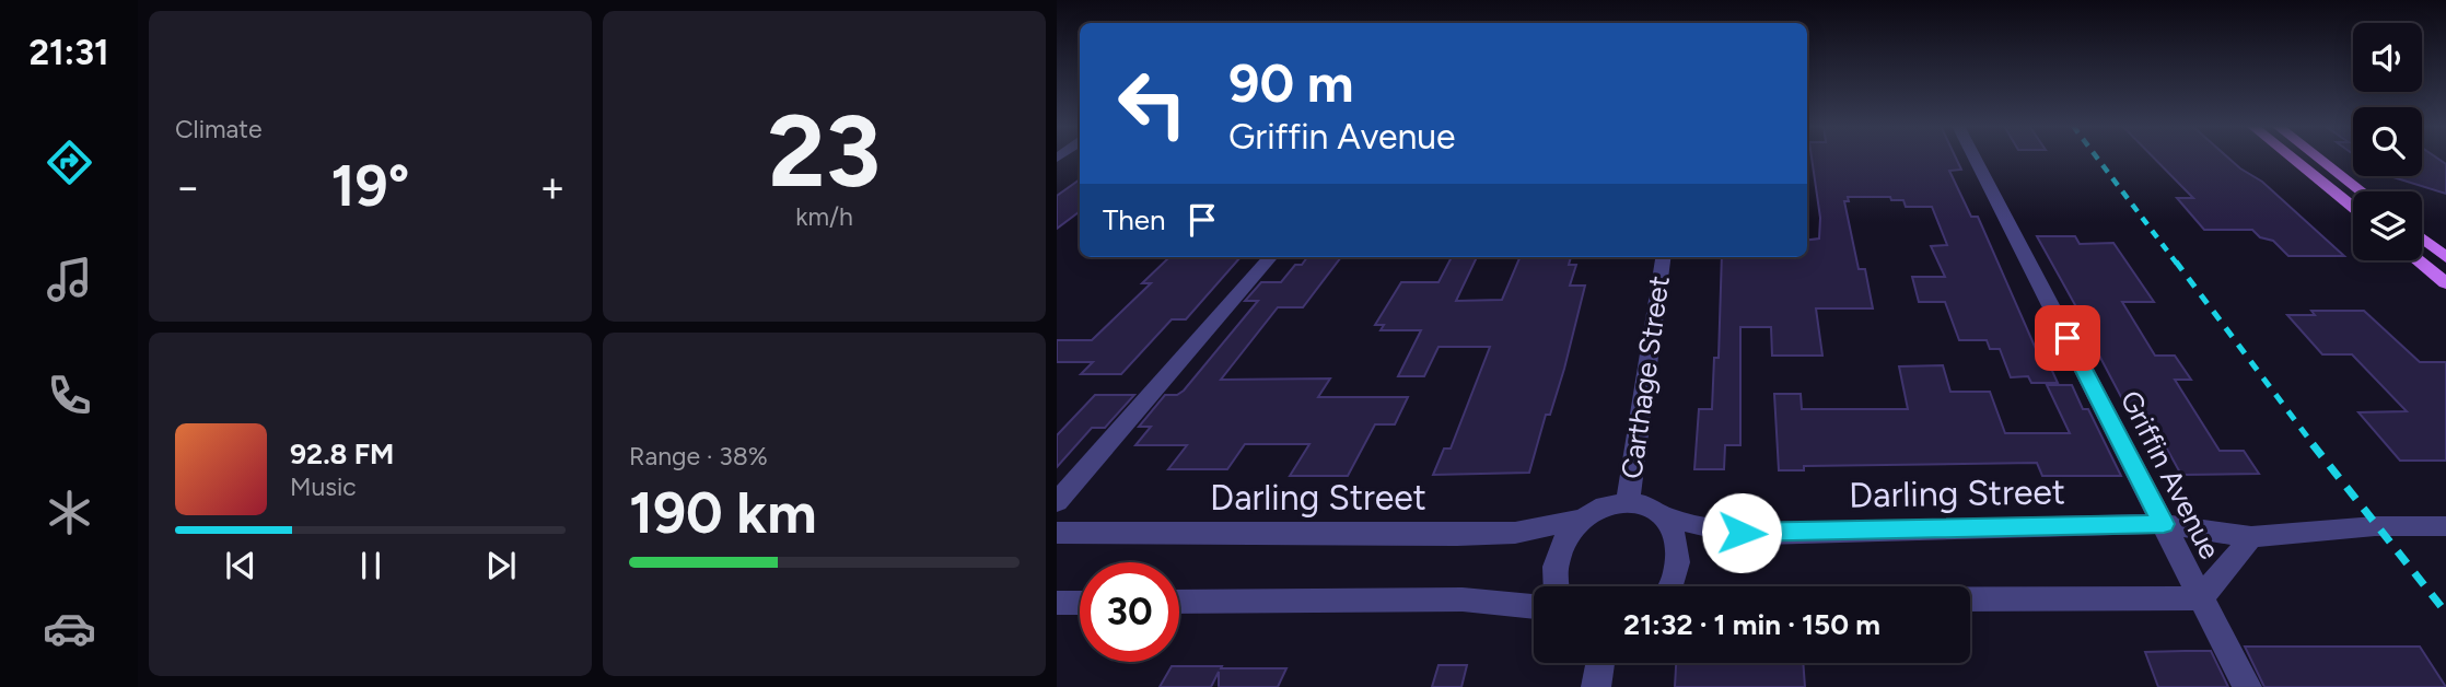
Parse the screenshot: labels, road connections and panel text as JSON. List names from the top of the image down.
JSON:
{
  "streets": {
    "street": ["Carthage Street", "Griffin Avenue", "Darling Street"]
  },
  "crossings": [
    ["Carthage Street", "Darling Street"],
    ["Griffin Avenue", "Darling Street"]
  ],
  "page": {
    "tabs": "21:31",
    "tile": [
      "Climate",
      ["23", "km/h"],
      ["Range · 38%", "190 km"]
    ],
    "turn": ["90 m", "Griffin Avenue"],
    "heat": ["−", "19°", "+"],
    "then": "Then",
    "song": ["92.8 FM", "Music"],
    "limit": "30",
    "trip": "21:32 · 1 min · 150 m"
  }
}
